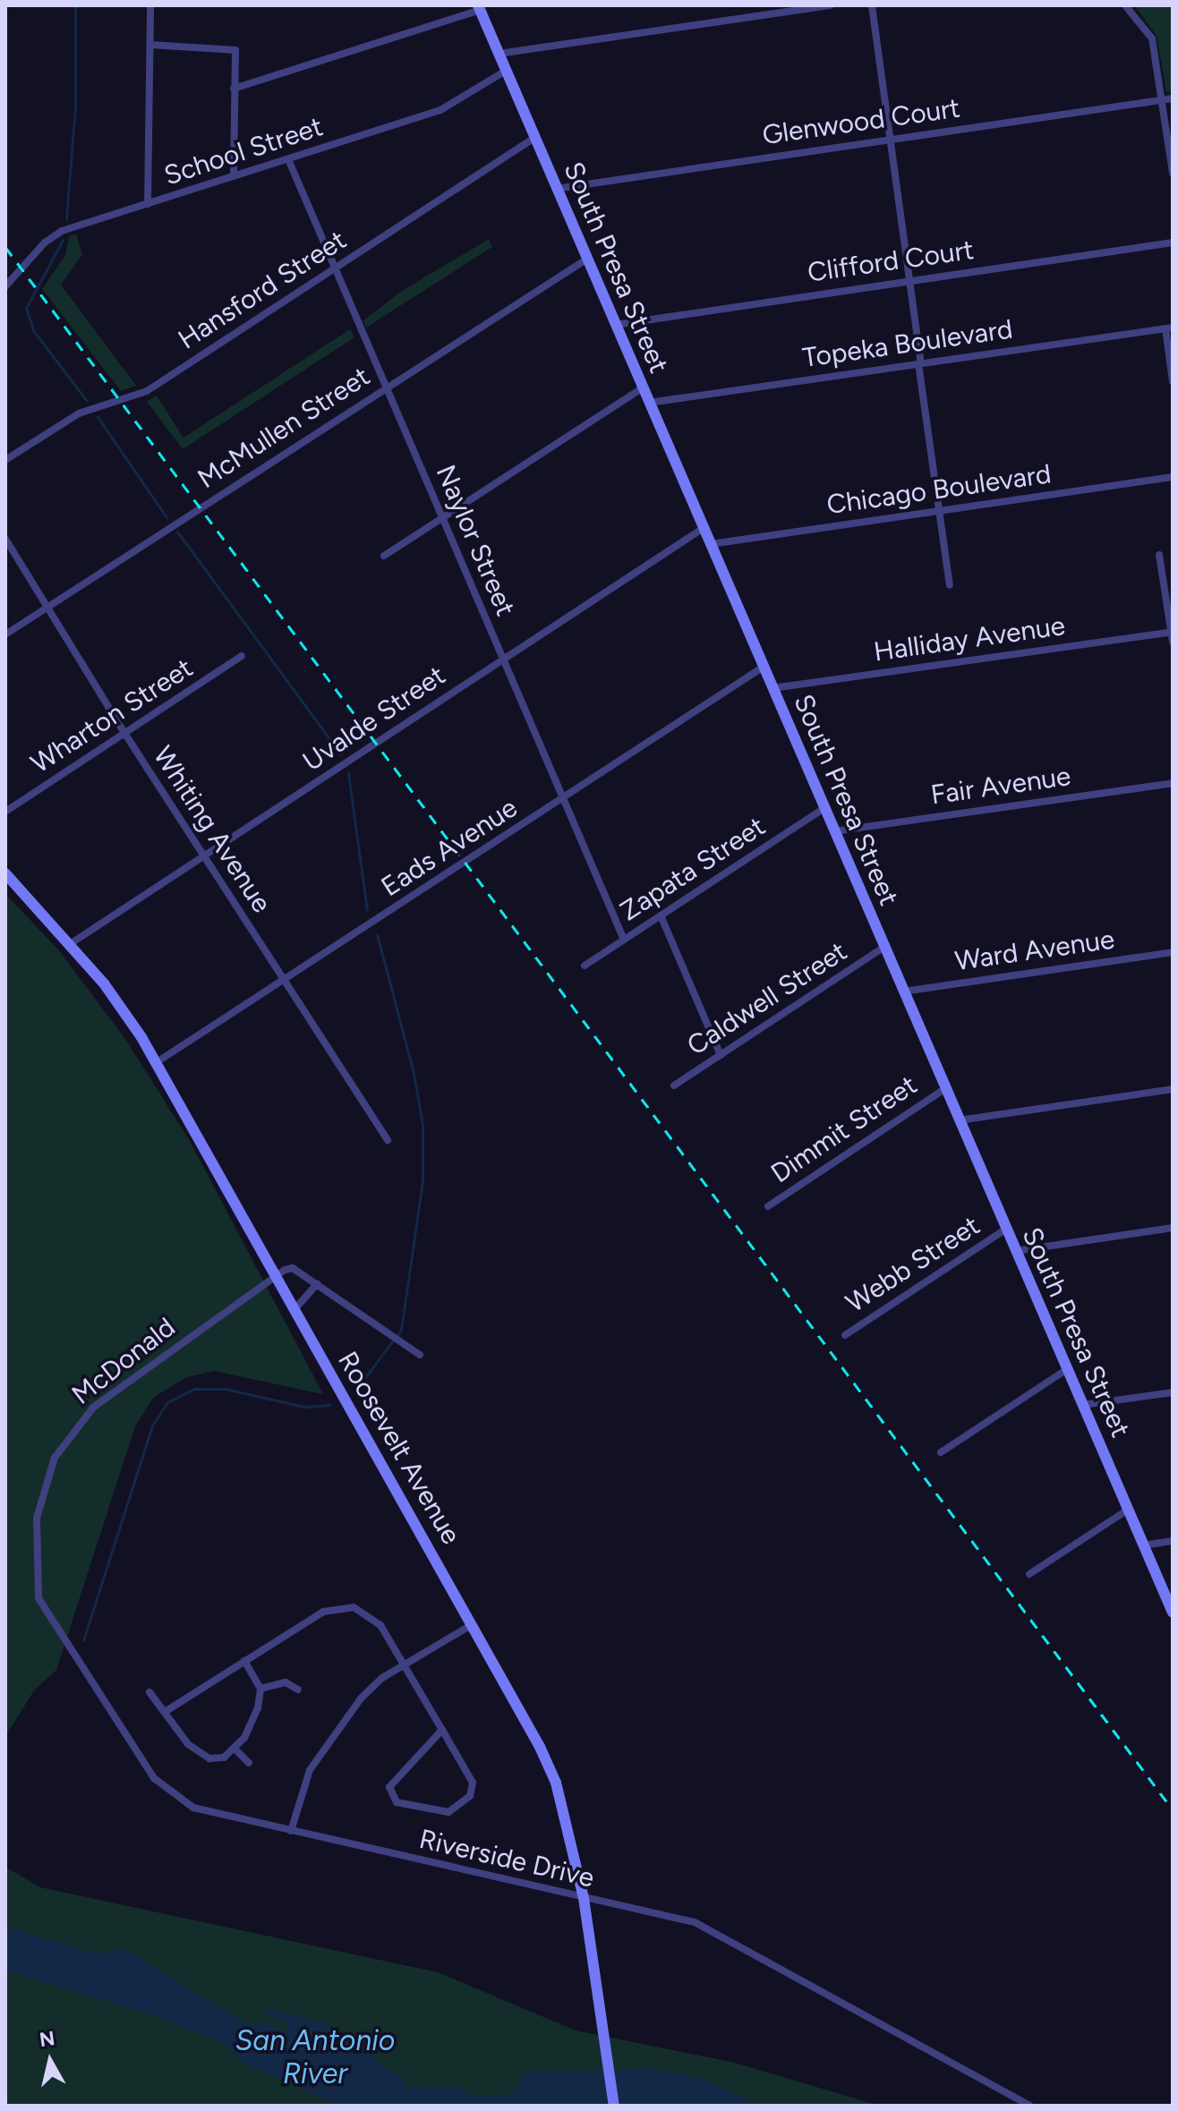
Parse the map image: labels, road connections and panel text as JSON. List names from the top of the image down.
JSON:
{
  "streets": {
    "main road": ["South Presa Street", "Roosevelt Avenue"],
    "street": [
      "Glenwood Court",
      "School Street",
      "Clifford Court",
      "Hansford Street",
      "Topeka Boulevard",
      "McMullen Street",
      "Chicago Boulevard",
      "Naylor Street",
      "Halliday Avenue",
      "Wharton Street",
      "Uvalde Street",
      "Fair Avenue",
      "Whiting Avenue",
      "Eads Avenue",
      "Zapata Street",
      "Ward Avenue",
      "Caldwell Street",
      "Dimmit Street",
      "Webb Street",
      "McDonald",
      "Riverside Drive"
    ]
  },
  "crossings": [
    ["Glenwood Court", "South Presa Street"],
    ["School Street", "South Presa Street"],
    ["School Street", "Naylor Street"],
    ["Clifford Court", "South Presa Street"],
    ["South Presa Street", "Hansford Street"],
    ["South Presa Street", "Topeka Boulevard"],
    ["South Presa Street", "McMullen Street"],
    ["South Presa Street", "Chicago Boulevard"],
    ["South Presa Street", "Halliday Avenue"],
    ["South Presa Street", "Uvalde Street"],
    ["South Presa Street", "Fair Avenue"],
    ["South Presa Street", "Eads Avenue"],
    ["South Presa Street", "Zapata Street"],
    ["South Presa Street", "Ward Avenue"],
    ["South Presa Street", "Caldwell Street"],
    ["South Presa Street", "Dimmit Street"],
    ["South Presa Street", "Webb Street"],
    ["Hansford Street", "Naylor Street"],
    ["McMullen Street", "Naylor Street"],
    ["McMullen Street", "Whiting Avenue"],
    ["Naylor Street", "Uvalde Street"],
    ["Naylor Street", "Eads Avenue"],
    ["Naylor Street", "Zapata Street"],
    ["Wharton Street", "Whiting Avenue"],
    ["Uvalde Street", "Whiting Avenue"],
    ["Uvalde Street", "Roosevelt Avenue"],
    ["Whiting Avenue", "Eads Avenue"],
    ["Eads Avenue", "Roosevelt Avenue"],
    ["McDonald", "Roosevelt Avenue"],
    ["McDonald", "Riverside Drive"],
    ["Roosevelt Avenue", "Riverside Drive"]
  ],
  "water": ["San Antonio River"],
  "north": "top"
}
